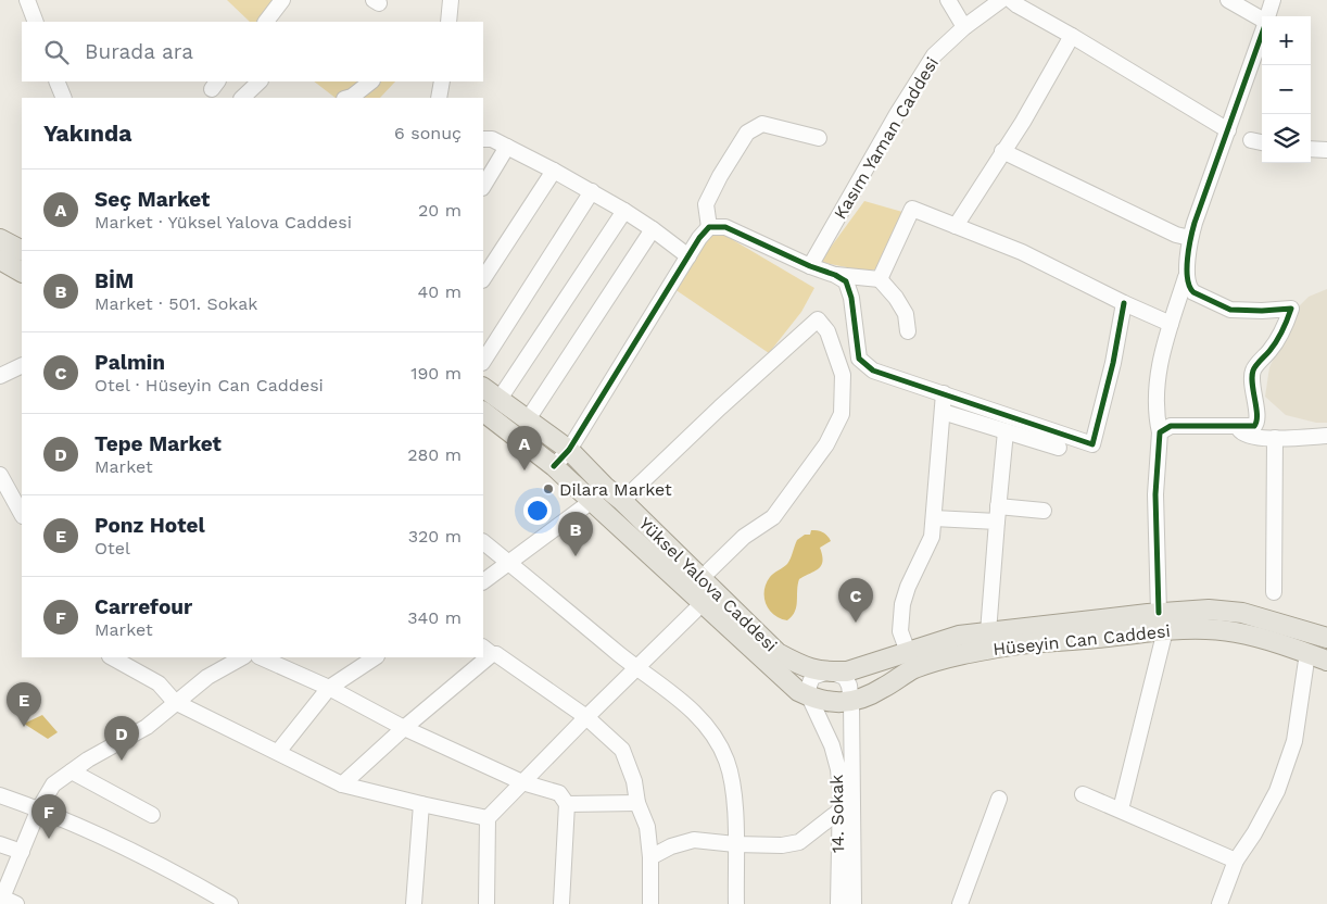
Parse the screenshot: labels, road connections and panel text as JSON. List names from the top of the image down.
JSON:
{
  "streets": {
    "main road": ["Yüksel Yalova Caddesi", "Hüseyin Can Caddesi"],
    "street": ["Kasım Yaman Caddesi", "14. Sokak"]
  },
  "crossings": [
    ["Yüksel Yalova Caddesi", "Hüseyin Can Caddesi"],
    ["Yüksel Yalova Caddesi", "14. Sokak"],
    ["Hüseyin Can Caddesi", "14. Sokak"]
  ],
  "places": ["Dilara Market"],
  "page": {
    "map_buttons": ["+", "−"],
    "search": "Burada ara",
    "heading": ["Yakında", "6 sonuç"],
    "list": [
      {
        "mark": "A",
        "name": "Seç Market",
        "note": "Market · Yüksel Yalova Caddesi",
        "value": "20 m"
      },
      {
        "mark": "B",
        "name": "BİM",
        "note": "Market · 501. Sokak",
        "value": "40 m"
      },
      {
        "mark": "C",
        "name": "Palmin",
        "note": "Otel · Hüseyin Can Caddesi",
        "value": "190 m"
      },
      {
        "mark": "D",
        "name": "Tepe Market",
        "note": "Market",
        "value": "280 m"
      },
      {
        "mark": "E",
        "name": "Ponz Hotel",
        "note": "Otel",
        "value": "320 m"
      },
      {
        "mark": "F",
        "name": "Carrefour",
        "note": "Market",
        "value": "340 m"
      }
    ],
    "pins": [
      "A",
      "B",
      "C",
      "E",
      "D",
      "F"
    ]
  }
}
